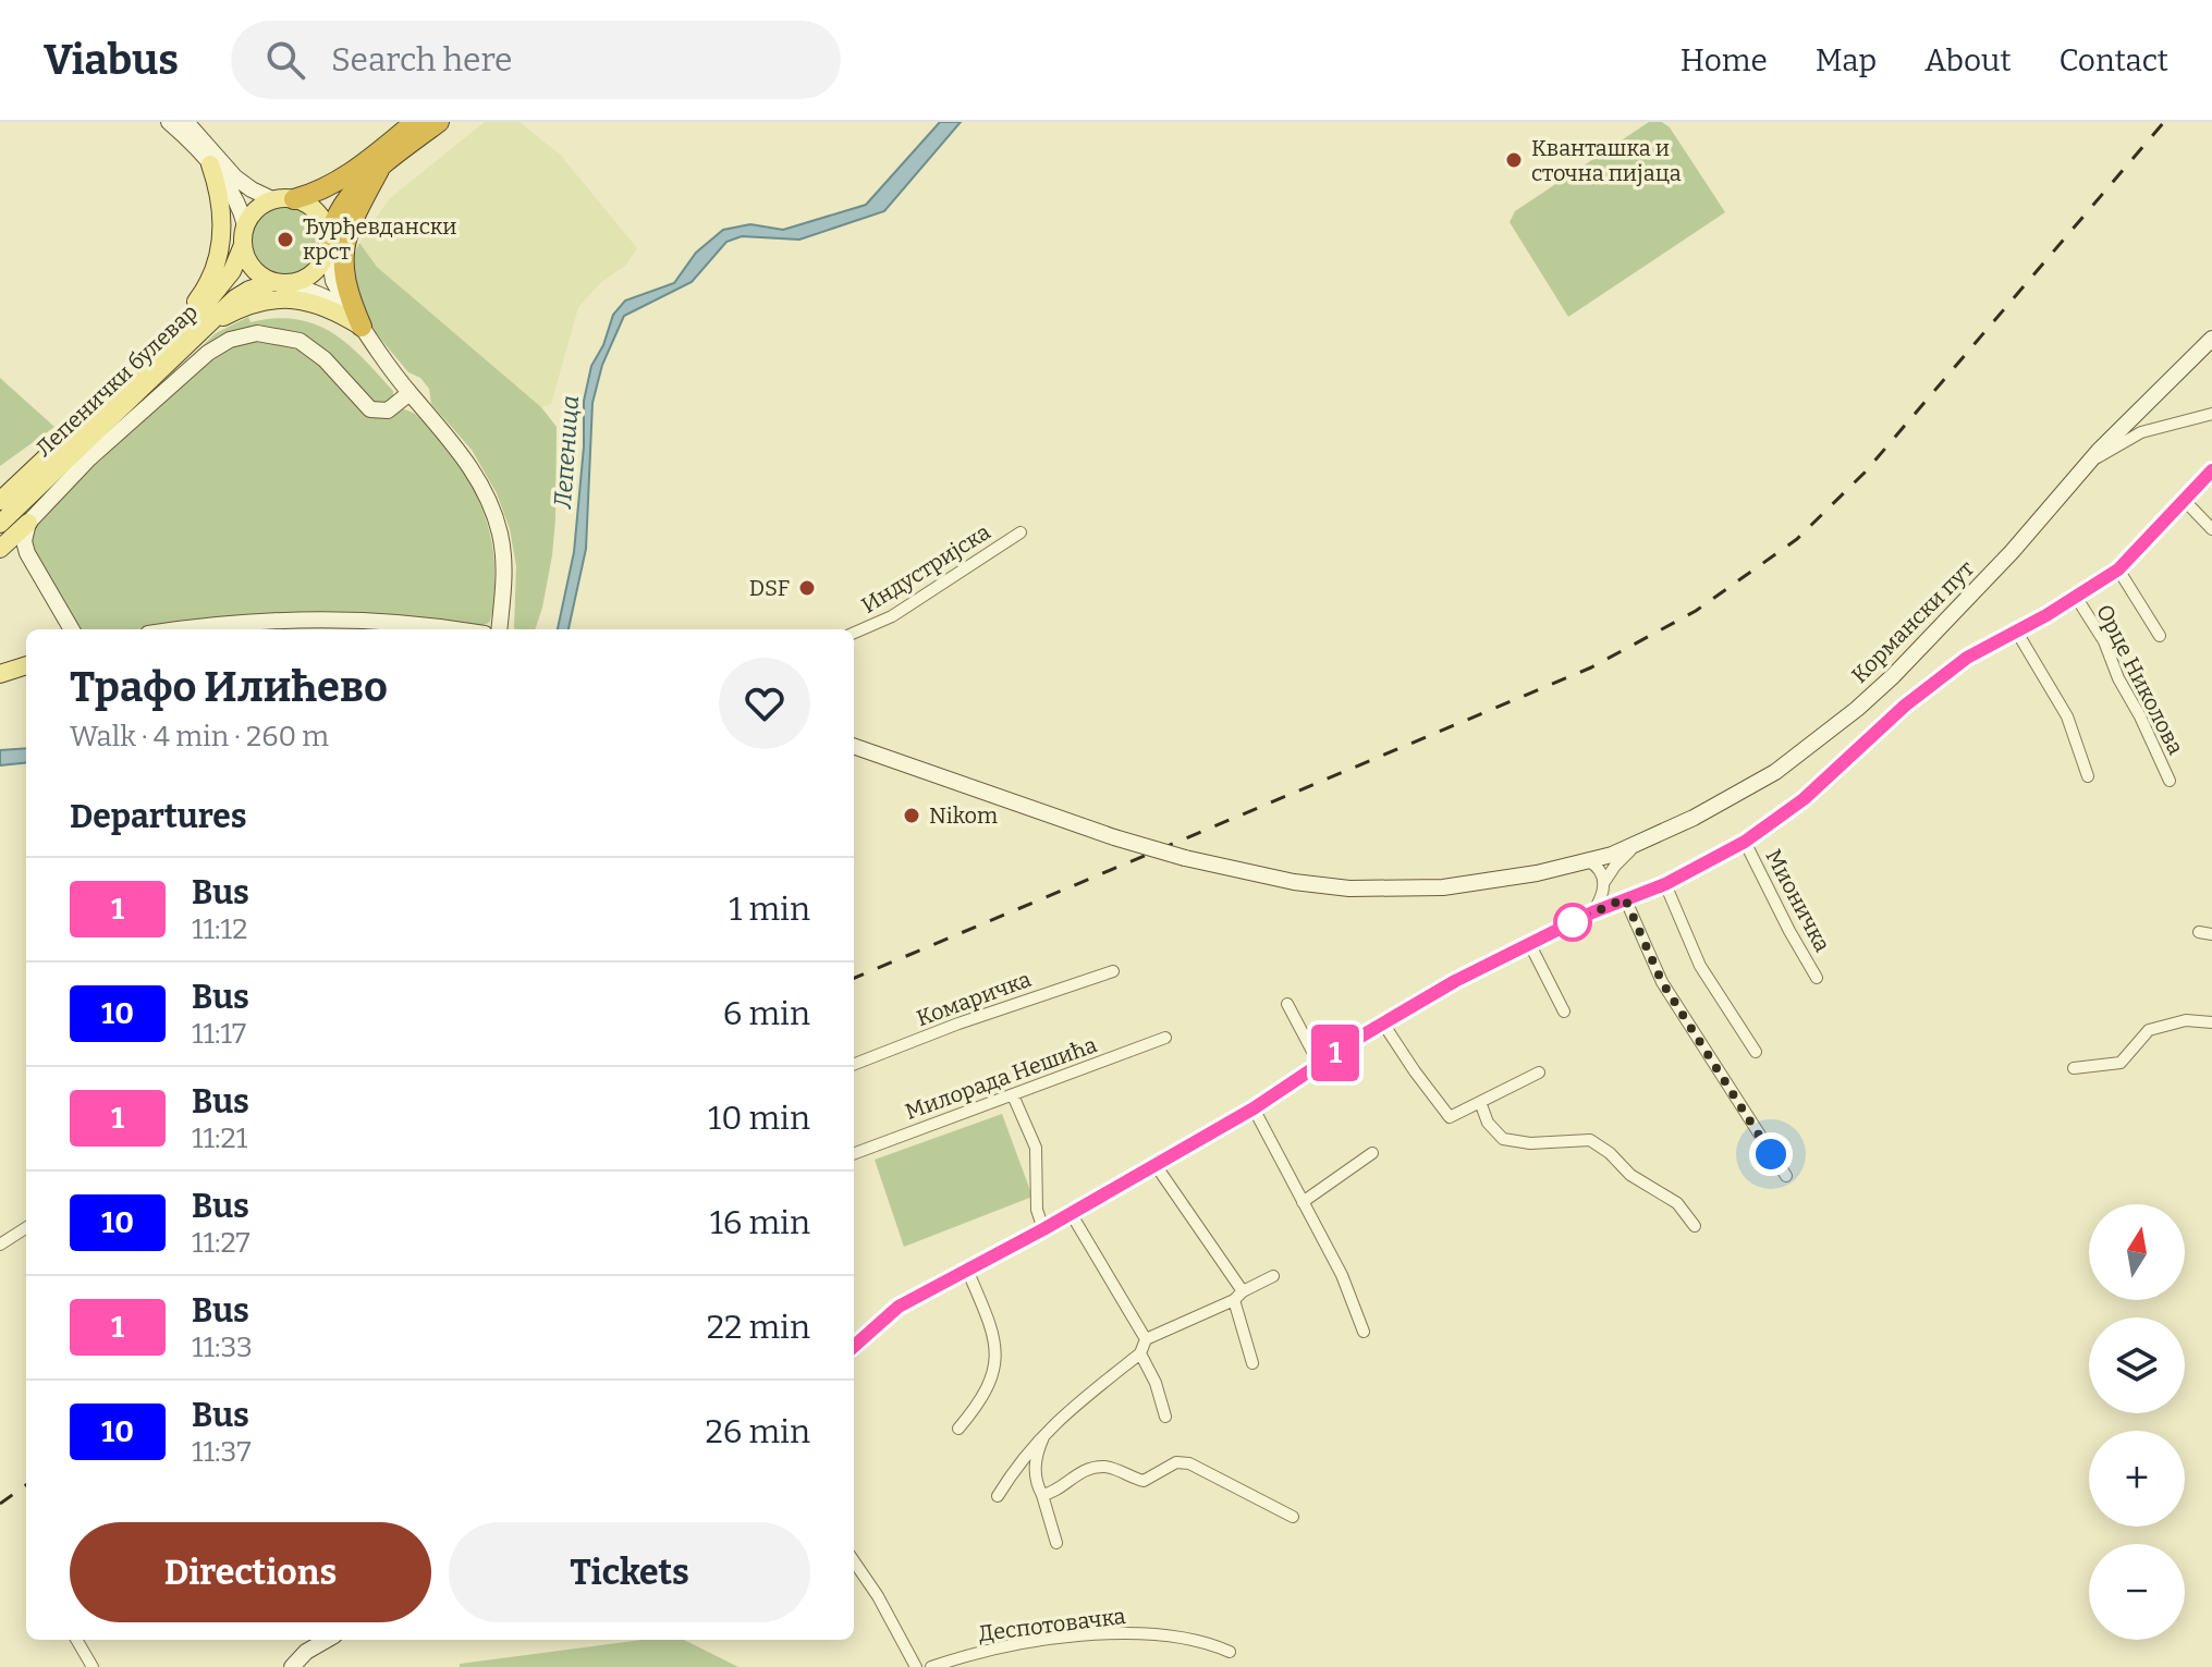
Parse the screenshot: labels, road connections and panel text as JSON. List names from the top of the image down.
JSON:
{
  "streets": {
    "main road": ["Лепенички булевар"],
    "street": [
      "Индустријска",
      "Кормански пут",
      "Орце Николова",
      "Мионичка",
      "Комаричка",
      "Милорада Нешића",
      "Деспотовачка"
    ]
  },
  "water": ["Лепеница"],
  "places": [
    "Кванташка и сточна пијаца",
    "Ђурђевдански крст",
    "DSF",
    "Nikom"
  ],
  "lines": ["bus line 1"],
  "north": "top",
  "page": {
    "header": "Viabus",
    "search": "Search here",
    "nav": [
      "Home",
      "Map",
      "About",
      "Contact"
    ],
    "on_map": "1",
    "heading": [
      ["Трафо Илићево", "Walk · 4 min · 260 m"],
      "Departures"
    ],
    "list": [
      {
        "mark": "1",
        "name": "Bus",
        "note": "11:12",
        "value": "1 min"
      },
      {
        "mark": "10",
        "name": "Bus",
        "note": "11:17",
        "value": "6 min"
      },
      {
        "mark": "1",
        "name": "Bus",
        "note": "11:21",
        "value": "10 min"
      },
      {
        "mark": "10",
        "name": "Bus",
        "note": "11:27",
        "value": "16 min"
      },
      {
        "mark": "1",
        "name": "Bus",
        "note": "11:33",
        "value": "22 min"
      },
      {
        "mark": "10",
        "name": "Bus",
        "note": "11:37",
        "value": "26 min"
      }
    ],
    "map_buttons": ["+", "−"],
    "buttons": ["Directions", "Tickets"]
  }
}
